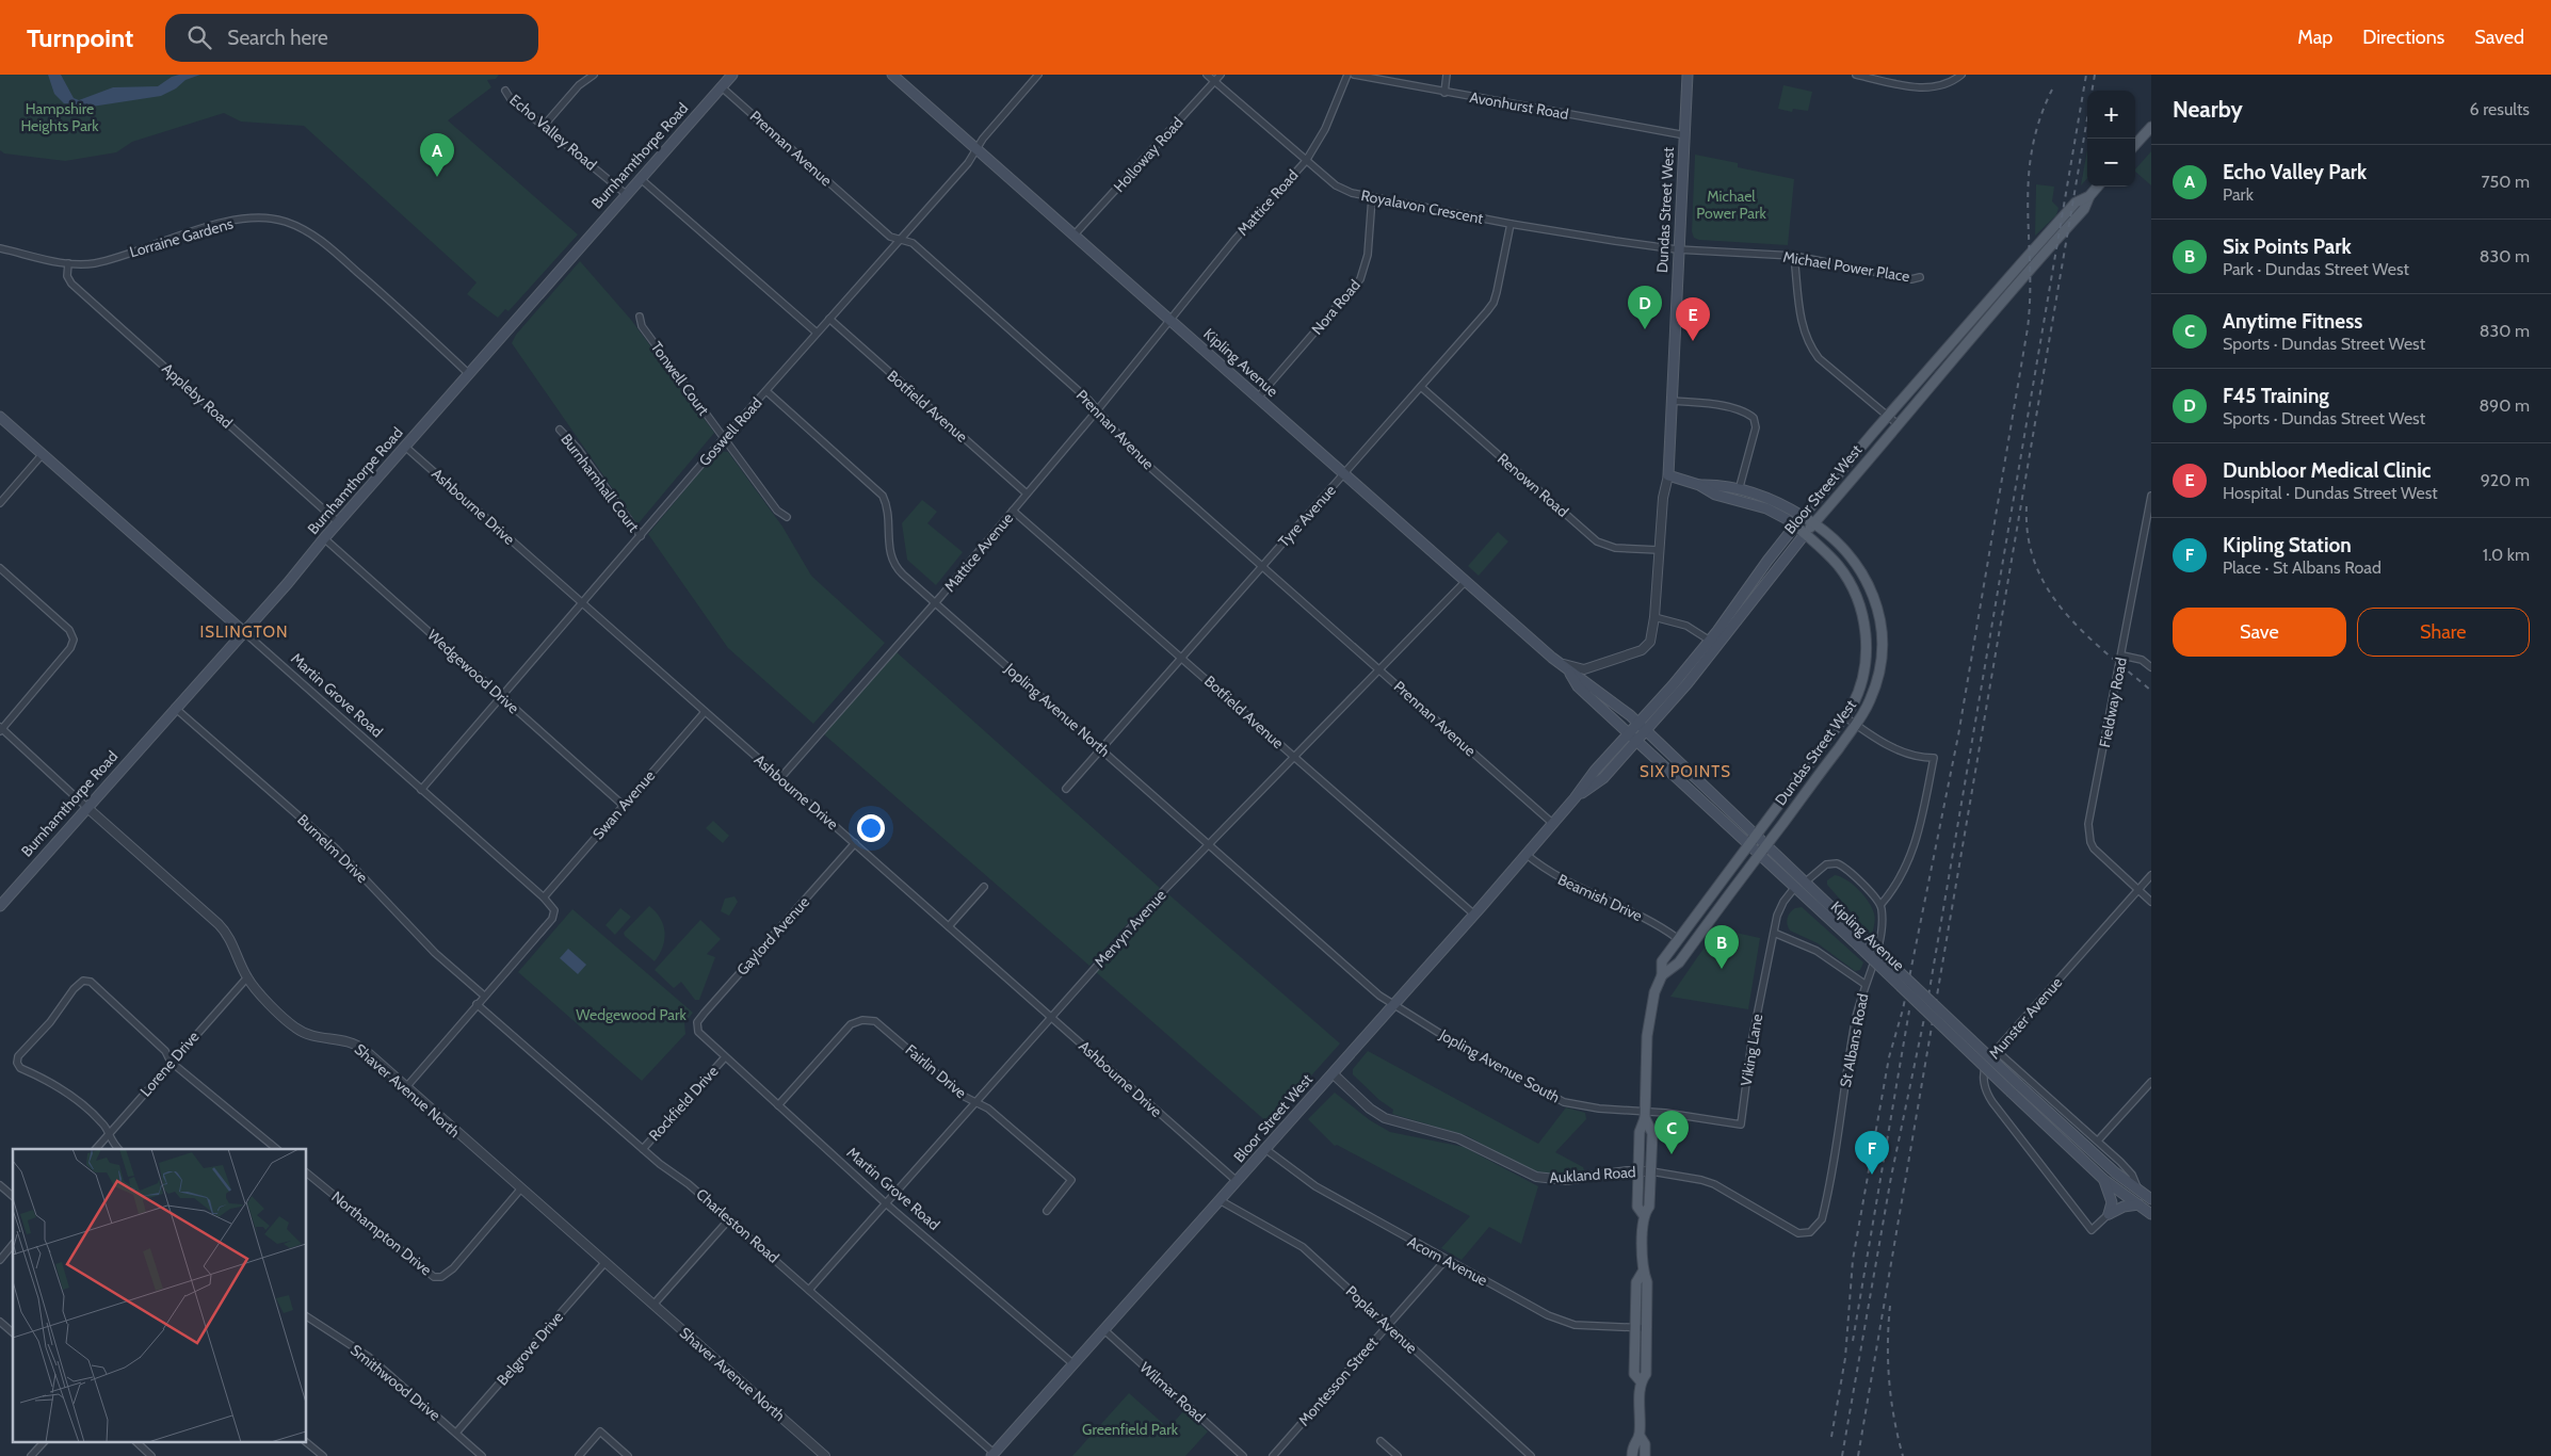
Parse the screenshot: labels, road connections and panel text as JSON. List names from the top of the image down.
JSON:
{
  "streets": {
    "main road": [
      "Burnhamthorpe Road",
      "Dundas Street West",
      "Kipling Avenue",
      "Bloor Street West",
      "Martin Grove Road"
    ],
    "street": [
      "Avonhurst Road",
      "Echo Valley Road",
      "Prennan Avenue",
      "Holloway Road",
      "Mattice Road",
      "Royalavon Crescent",
      "Lorraine Gardens",
      "Michael Power Place",
      "Nora Road",
      "Tonwell Court",
      "Appleby Road",
      "Botfield Avenue",
      "Goswell Road",
      "Burnhamhall Court",
      "Renown Road",
      "Ashbourne Drive",
      "Tyre Avenue",
      "Mattice Avenue",
      "Wedgewood Drive",
      "Fieldway Road",
      "Jopling Avenue North",
      "Swan Avenue",
      "Burnelm Drive",
      "Beamish Drive",
      "Mervyn Avenue",
      "Gaylord Avenue",
      "Munster Avenue",
      "St Albans Road",
      "Viking Lane",
      "Lorene Drive",
      "Jopling Avenue South",
      "Fairlin Drive",
      "Shaver Avenue North",
      "Rockfield Drive",
      "Aukland Road",
      "Charleston Road",
      "Northampton Drive",
      "Acorn Avenue",
      "Poplar Avenue",
      "Belgrove Drive",
      "Montesson Street",
      "Smithwood Drive",
      "Wilmar Road"
    ]
  },
  "crossings": [
    ["Avonhurst Road", "Dundas Street West"],
    ["Echo Valley Road", "Burnhamthorpe Road"],
    ["Prennan Avenue", "Burnhamthorpe Road"],
    ["Prennan Avenue", "Goswell Road"],
    ["Prennan Avenue", "Bloor Street West"],
    ["Prennan Avenue", "Tyre Avenue"],
    ["Prennan Avenue", "Mattice Avenue"],
    ["Prennan Avenue", "Mervyn Avenue"],
    ["Holloway Road", "Royalavon Crescent"],
    ["Holloway Road", "Kipling Avenue"],
    ["Burnhamthorpe Road", "Lorraine Gardens"],
    ["Burnhamthorpe Road", "Appleby Road"],
    ["Burnhamthorpe Road", "Ashbourne Drive"],
    ["Burnhamthorpe Road", "Wedgewood Drive"],
    ["Burnhamthorpe Road", "Martin Grove Road"],
    ["Burnhamthorpe Road", "Burnelm Drive"],
    ["Burnhamthorpe Road", "Shaver Avenue North"],
    ["Mattice Road", "Royalavon Crescent"],
    ["Mattice Road", "Kipling Avenue"],
    ["Mattice Road", "Mattice Avenue"],
    ["Royalavon Crescent", "Dundas Street West"],
    ["Royalavon Crescent", "Michael Power Place"],
    ["Royalavon Crescent", "Nora Road"],
    ["Royalavon Crescent", "Tyre Avenue"],
    ["Dundas Street West", "Michael Power Place"],
    ["Dundas Street West", "Kipling Avenue"],
    ["Dundas Street West", "Renown Road"],
    ["Dundas Street West", "Bloor Street West"],
    ["Dundas Street West", "Beamish Drive"],
    ["Dundas Street West", "Viking Lane"],
    ["Dundas Street West", "Jopling Avenue South"],
    ["Dundas Street West", "Aukland Road"],
    ["Dundas Street West", "Acorn Avenue"],
    ["Lorraine Gardens", "Appleby Road"],
    ["Nora Road", "Kipling Avenue"],
    ["Kipling Avenue", "Goswell Road"],
    ["Kipling Avenue", "Bloor Street West"],
    ["Kipling Avenue", "Tyre Avenue"],
    ["Kipling Avenue", "Mattice Avenue"],
    ["Kipling Avenue", "Mervyn Avenue"],
    ["Kipling Avenue", "Munster Avenue"],
    ["Kipling Avenue", "Viking Lane"],
    ["Tonwell Court", "Goswell Road"],
    ["Botfield Avenue", "Goswell Road"],
    ["Botfield Avenue", "Bloor Street West"],
    ["Botfield Avenue", "Tyre Avenue"],
    ["Botfield Avenue", "Mattice Avenue"],
    ["Botfield Avenue", "Mervyn Avenue"],
    ["Goswell Road", "Burnhamhall Court"],
    ["Goswell Road", "Ashbourne Drive"],
    ["Goswell Road", "Wedgewood Drive"],
    ["Goswell Road", "Martin Grove Road"],
    ["Goswell Road", "Jopling Avenue North"],
    ["Renown Road", "Tyre Avenue"],
    ["Bloor Street West", "Ashbourne Drive"],
    ["Bloor Street West", "Martin Grove Road"],
    ["Bloor Street West", "Jopling Avenue North"],
    ["Bloor Street West", "Beamish Drive"],
    ["Bloor Street West", "Jopling Avenue South"],
    ["Bloor Street West", "Aukland Road"],
    ["Bloor Street West", "Charleston Road"],
    ["Bloor Street West", "Acorn Avenue"],
    ["Bloor Street West", "Poplar Avenue"],
    ["Bloor Street West", "Wilmar Road"],
    ["Ashbourne Drive", "Mattice Avenue"],
    ["Ashbourne Drive", "Swan Avenue"],
    ["Ashbourne Drive", "Mervyn Avenue"],
    ["Ashbourne Drive", "Gaylord Avenue"],
    ["Tyre Avenue", "Jopling Avenue North"],
    ["Mattice Avenue", "Jopling Avenue North"],
    ["Wedgewood Drive", "Swan Avenue"],
    ["Martin Grove Road", "Swan Avenue"],
    ["Martin Grove Road", "Burnelm Drive"],
    ["Martin Grove Road", "Mervyn Avenue"],
    ["Martin Grove Road", "Gaylord Avenue"],
    ["Martin Grove Road", "Fairlin Drive"],
    ["Martin Grove Road", "Rockfield Drive"],
    ["Fieldway Road", "Munster Avenue"],
    ["Jopling Avenue North", "Mervyn Avenue"],
    ["Jopling Avenue North", "Jopling Avenue South"],
    ["Mervyn Avenue", "Fairlin Drive"],
    ["Mervyn Avenue", "Charleston Road"],
    ["St Albans Road", "Aukland Road"],
    ["Viking Lane", "Jopling Avenue South"],
    ["Lorene Drive", "Shaver Avenue North"],
    ["Shaver Avenue North", "Northampton Drive"],
    ["Shaver Avenue North", "Belgrove Drive"],
    ["Rockfield Drive", "Charleston Road"],
    ["Acorn Avenue", "Montesson Street"],
    ["Poplar Avenue", "Montesson Street"],
    ["Belgrove Drive", "Smithwood Drive"]
  ],
  "districts": ["ISLINGTON", "SIX POINTS"],
  "parks": [
    "Hampshire Heights Park",
    "Michael Power Park",
    "Wedgewood Park",
    "Greenfield Park"
  ],
  "page": {
    "header": "Turnpoint",
    "search": "Search here",
    "nav": ["Map", "Directions", "Saved"],
    "heading": ["Nearby", "6 results"],
    "map_buttons": ["+", "−"],
    "pins": [
      "A",
      "D",
      "E",
      "B",
      "C",
      "F"
    ],
    "list": [
      {
        "mark": "A",
        "name": "Echo Valley Park",
        "note": "Park",
        "value": "750 m"
      },
      {
        "mark": "B",
        "name": "Six Points Park",
        "note": "Park · Dundas Street West",
        "value": "830 m"
      },
      {
        "mark": "C",
        "name": "Anytime Fitness",
        "note": "Sports · Dundas Street West",
        "value": "830 m"
      },
      {
        "mark": "D",
        "name": "F45 Training",
        "note": "Sports · Dundas Street West",
        "value": "890 m"
      },
      {
        "mark": "E",
        "name": "Dunbloor Medical Clinic",
        "note": "Hospital · Dundas Street West",
        "value": "920 m"
      },
      {
        "mark": "F",
        "name": "Kipling Station",
        "note": "Place · St Albans Road",
        "value": "1.0 km"
      }
    ],
    "buttons": ["Save", "Share"]
  }
}
